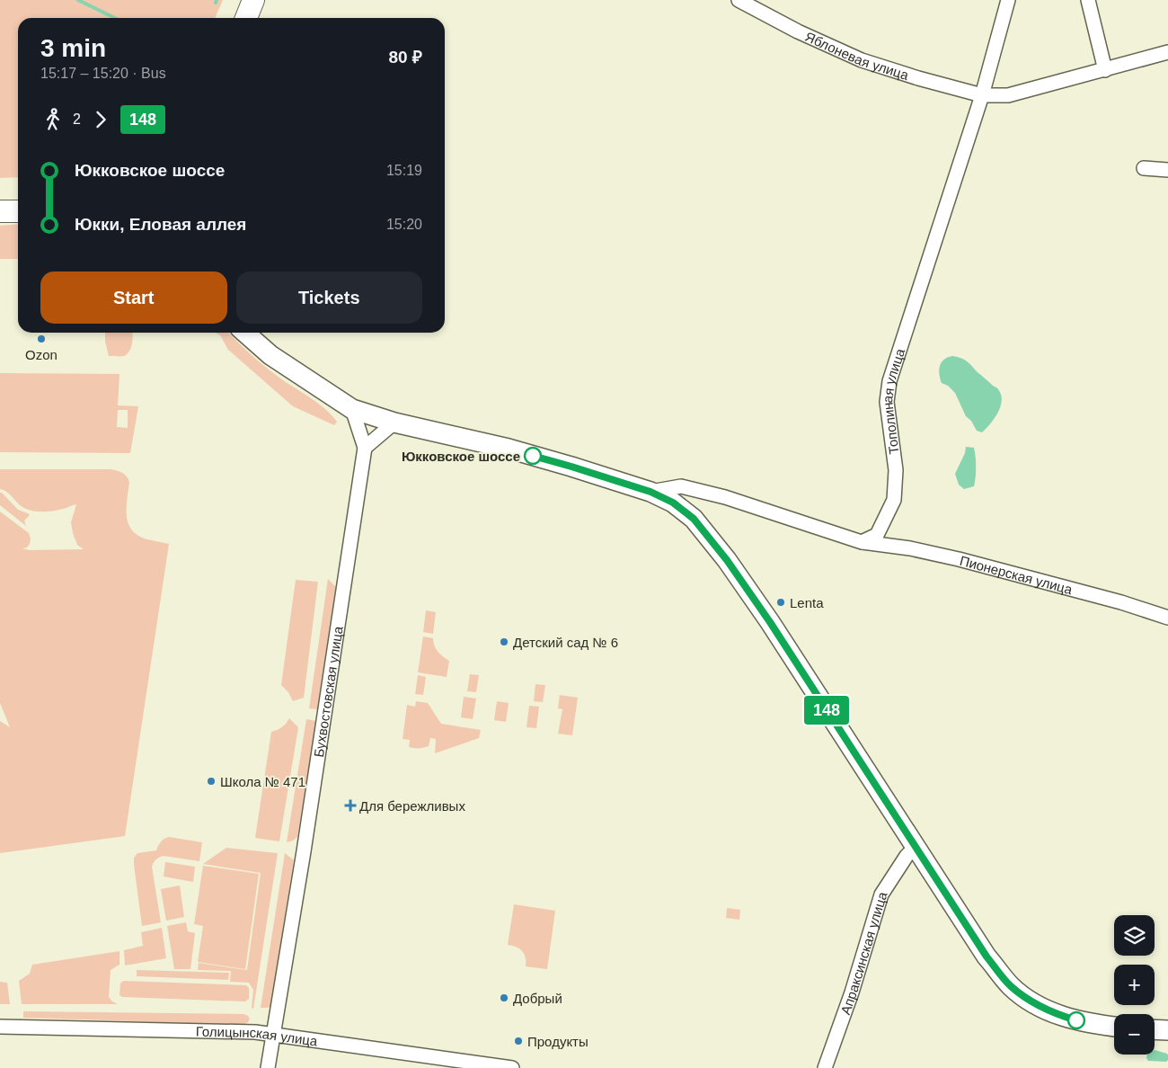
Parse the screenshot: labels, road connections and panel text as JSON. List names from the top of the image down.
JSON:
{
  "streets": {
    "street": [
      "Яблоневая улица",
      "Тополиная улица",
      "Пионерская улица",
      "Бухвостовская улица",
      "Апраксинская улица",
      "Голицынская улица"
    ]
  },
  "crossings": [
    ["Яблоневая улица", "Тополиная улица"],
    ["Тополиная улица", "Пионерская улица"],
    ["Бухвостовская улица", "Голицынская улица"]
  ],
  "places": {
    "other": [
      "Ozon",
      "Юкковское шоссе",
      "Lenta",
      "Детский сад № 6",
      "Школа № 471",
      "Добрый",
      "Продукты"
    ],
    "health": ["Для бережливых"]
  },
  "lines": ["bus line 148"],
  "page": {
    "on_map": "148",
    "heading": ["3 min", "15:17 – 15:20 · Bus", "80 ₽"],
    "legs": ["2", "148"],
    "list": [
      {
        "name": "Юкковское шоссе",
        "value": "15:19"
      },
      {
        "name": "Юкки, Еловая аллея",
        "value": "15:20"
      }
    ],
    "buttons": ["Start", "Tickets"],
    "map_buttons": ["+", "−"]
  }
}
